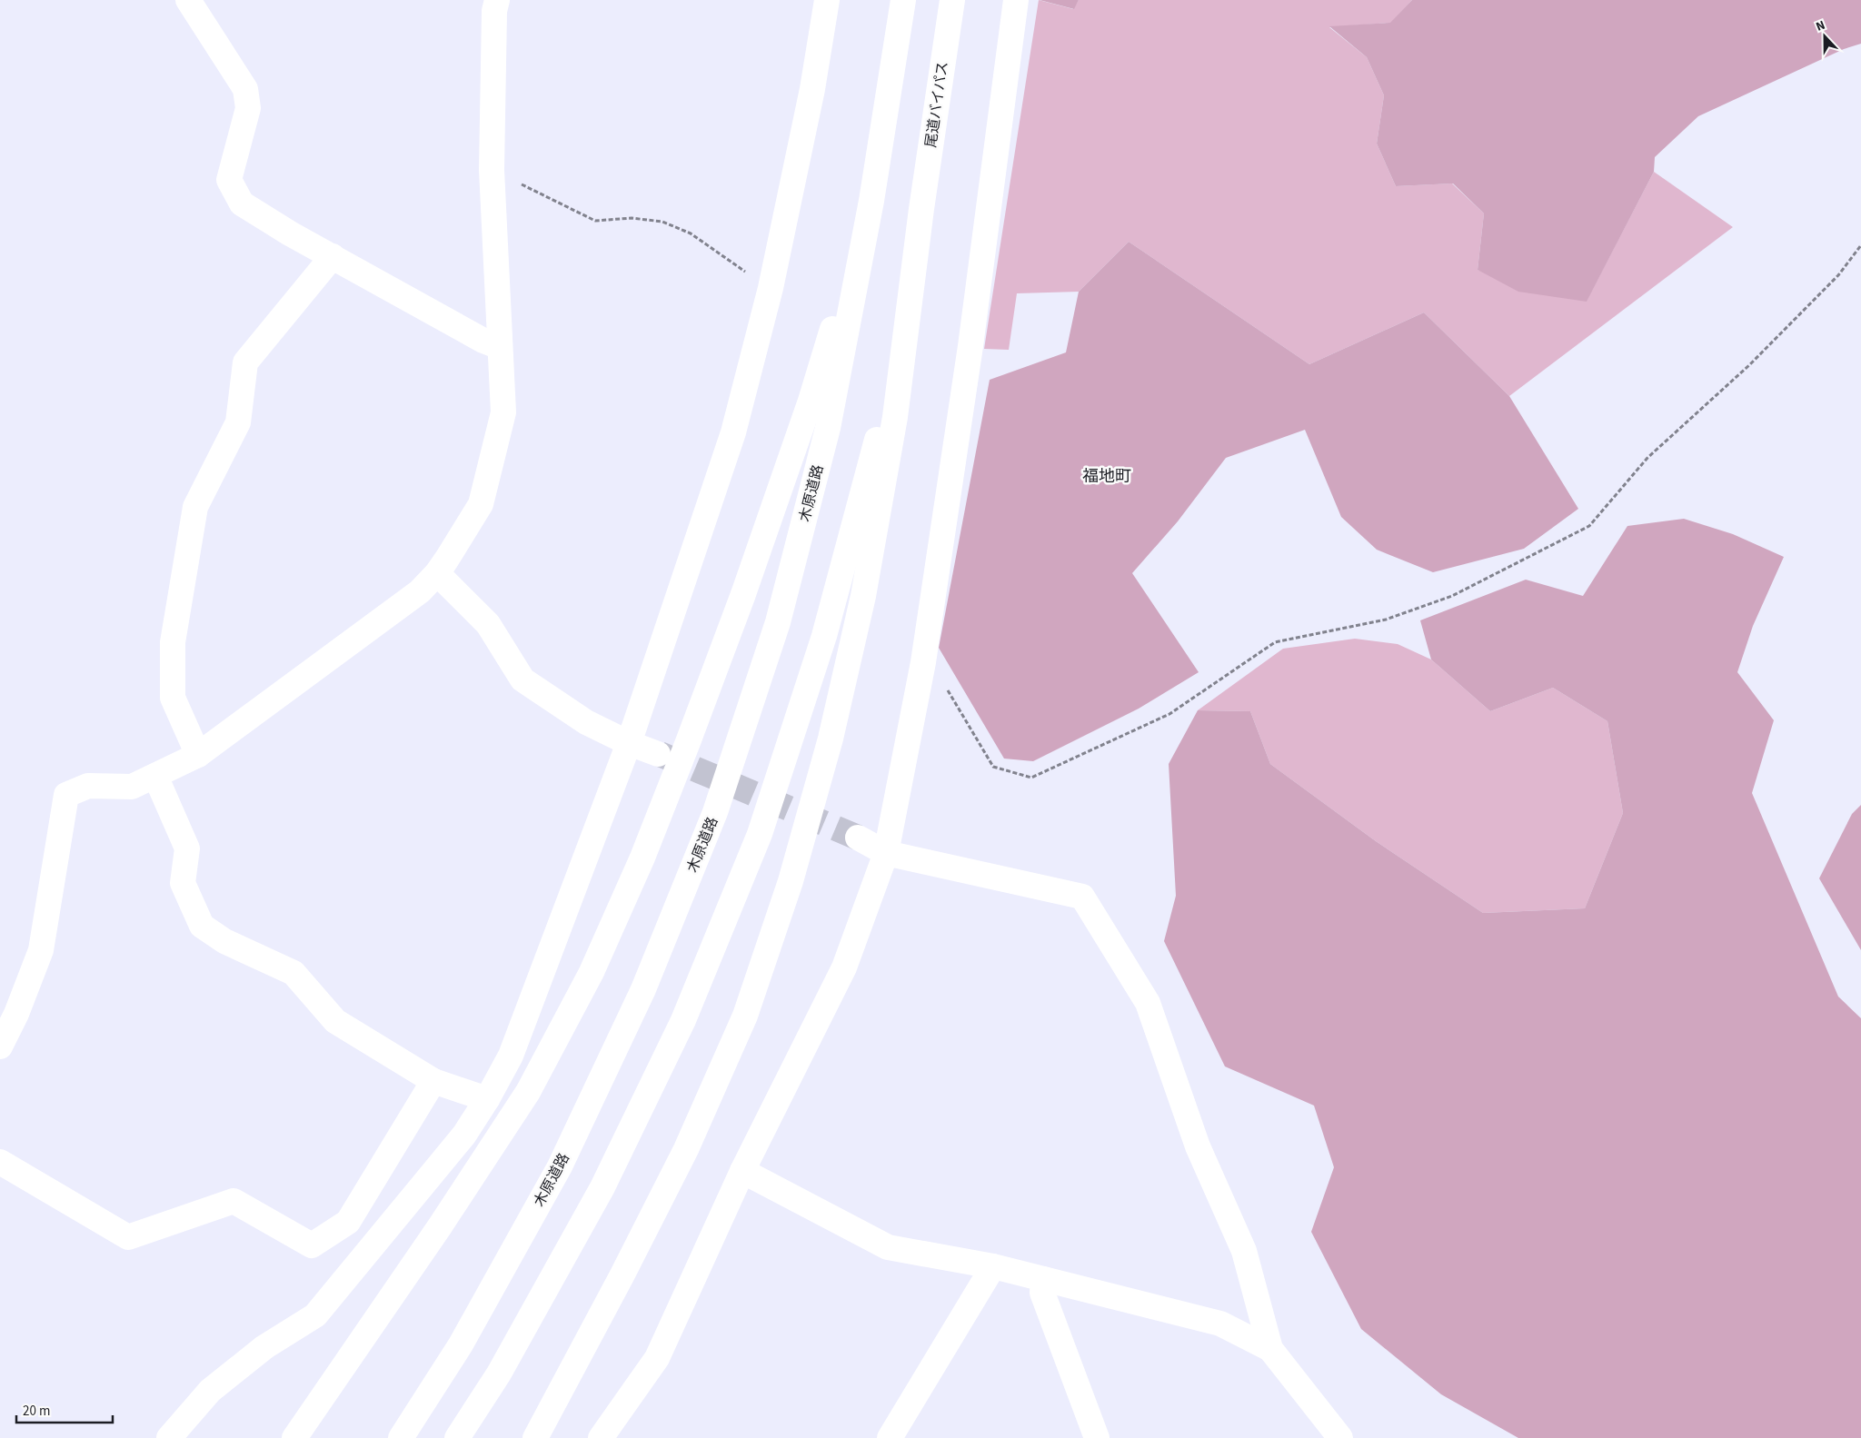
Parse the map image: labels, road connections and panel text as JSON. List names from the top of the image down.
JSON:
{
  "streets": {
    "main road": ["尾道バイパス", "木原道路"]
  },
  "districts": ["福地町"],
  "scale_bar": "20 m",
  "north": "top"
}
